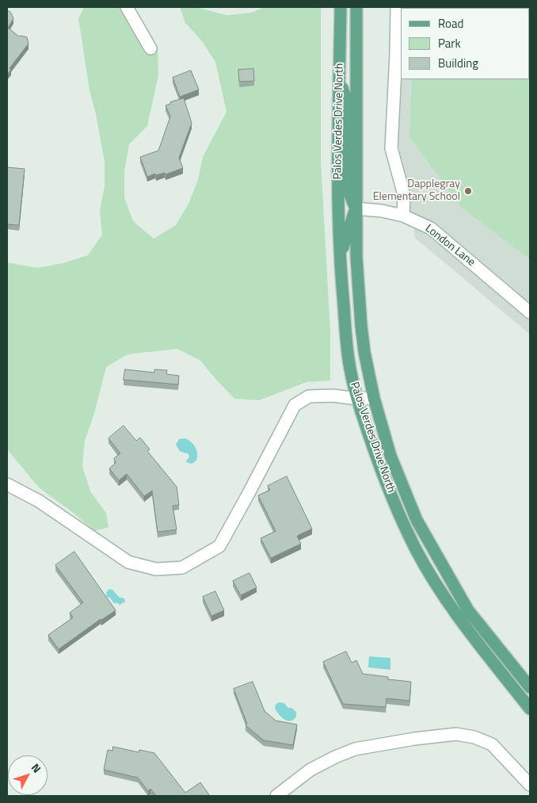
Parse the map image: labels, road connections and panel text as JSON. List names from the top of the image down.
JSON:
{
  "streets": {
    "main road": ["Palos Verdes Drive North"],
    "lane": ["London Lane"]
  },
  "crossings": [
    ["Palos Verdes Drive North", "London Lane"]
  ],
  "places": ["Dapplegray Elementary School"],
  "legend": ["Road", "Park", "Building"],
  "north": "top right"
}
